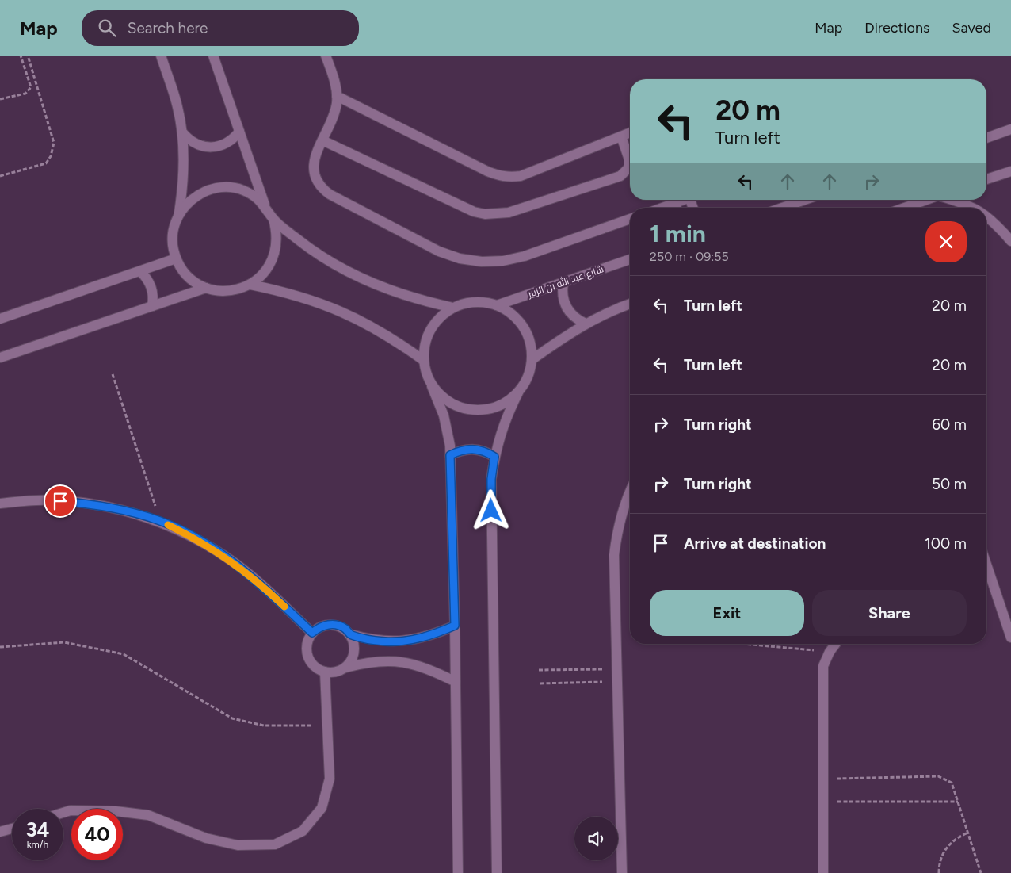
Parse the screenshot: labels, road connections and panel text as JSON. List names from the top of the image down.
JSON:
{
  "streets": {
    "street": ["شارع عبد الله بن الزبير"]
  },
  "page": {
    "header": "Map",
    "search": "Search here",
    "nav": ["Map", "Directions", "Saved"],
    "turn": ["20 m", "Turn left"],
    "heading": ["1 min", "250 m · 09:55"],
    "list": [
      {
        "name": "Turn left",
        "value": "20 m"
      },
      {
        "name": "Turn left",
        "value": "20 m"
      },
      {
        "name": "Turn right",
        "value": "60 m"
      },
      {
        "name": "Turn right",
        "value": "50 m"
      },
      {
        "name": "Arrive at destination",
        "value": "100 m"
      }
    ],
    "buttons": ["Exit", "Share"],
    "speed": "34 km/h",
    "limit": "40"
  }
}
